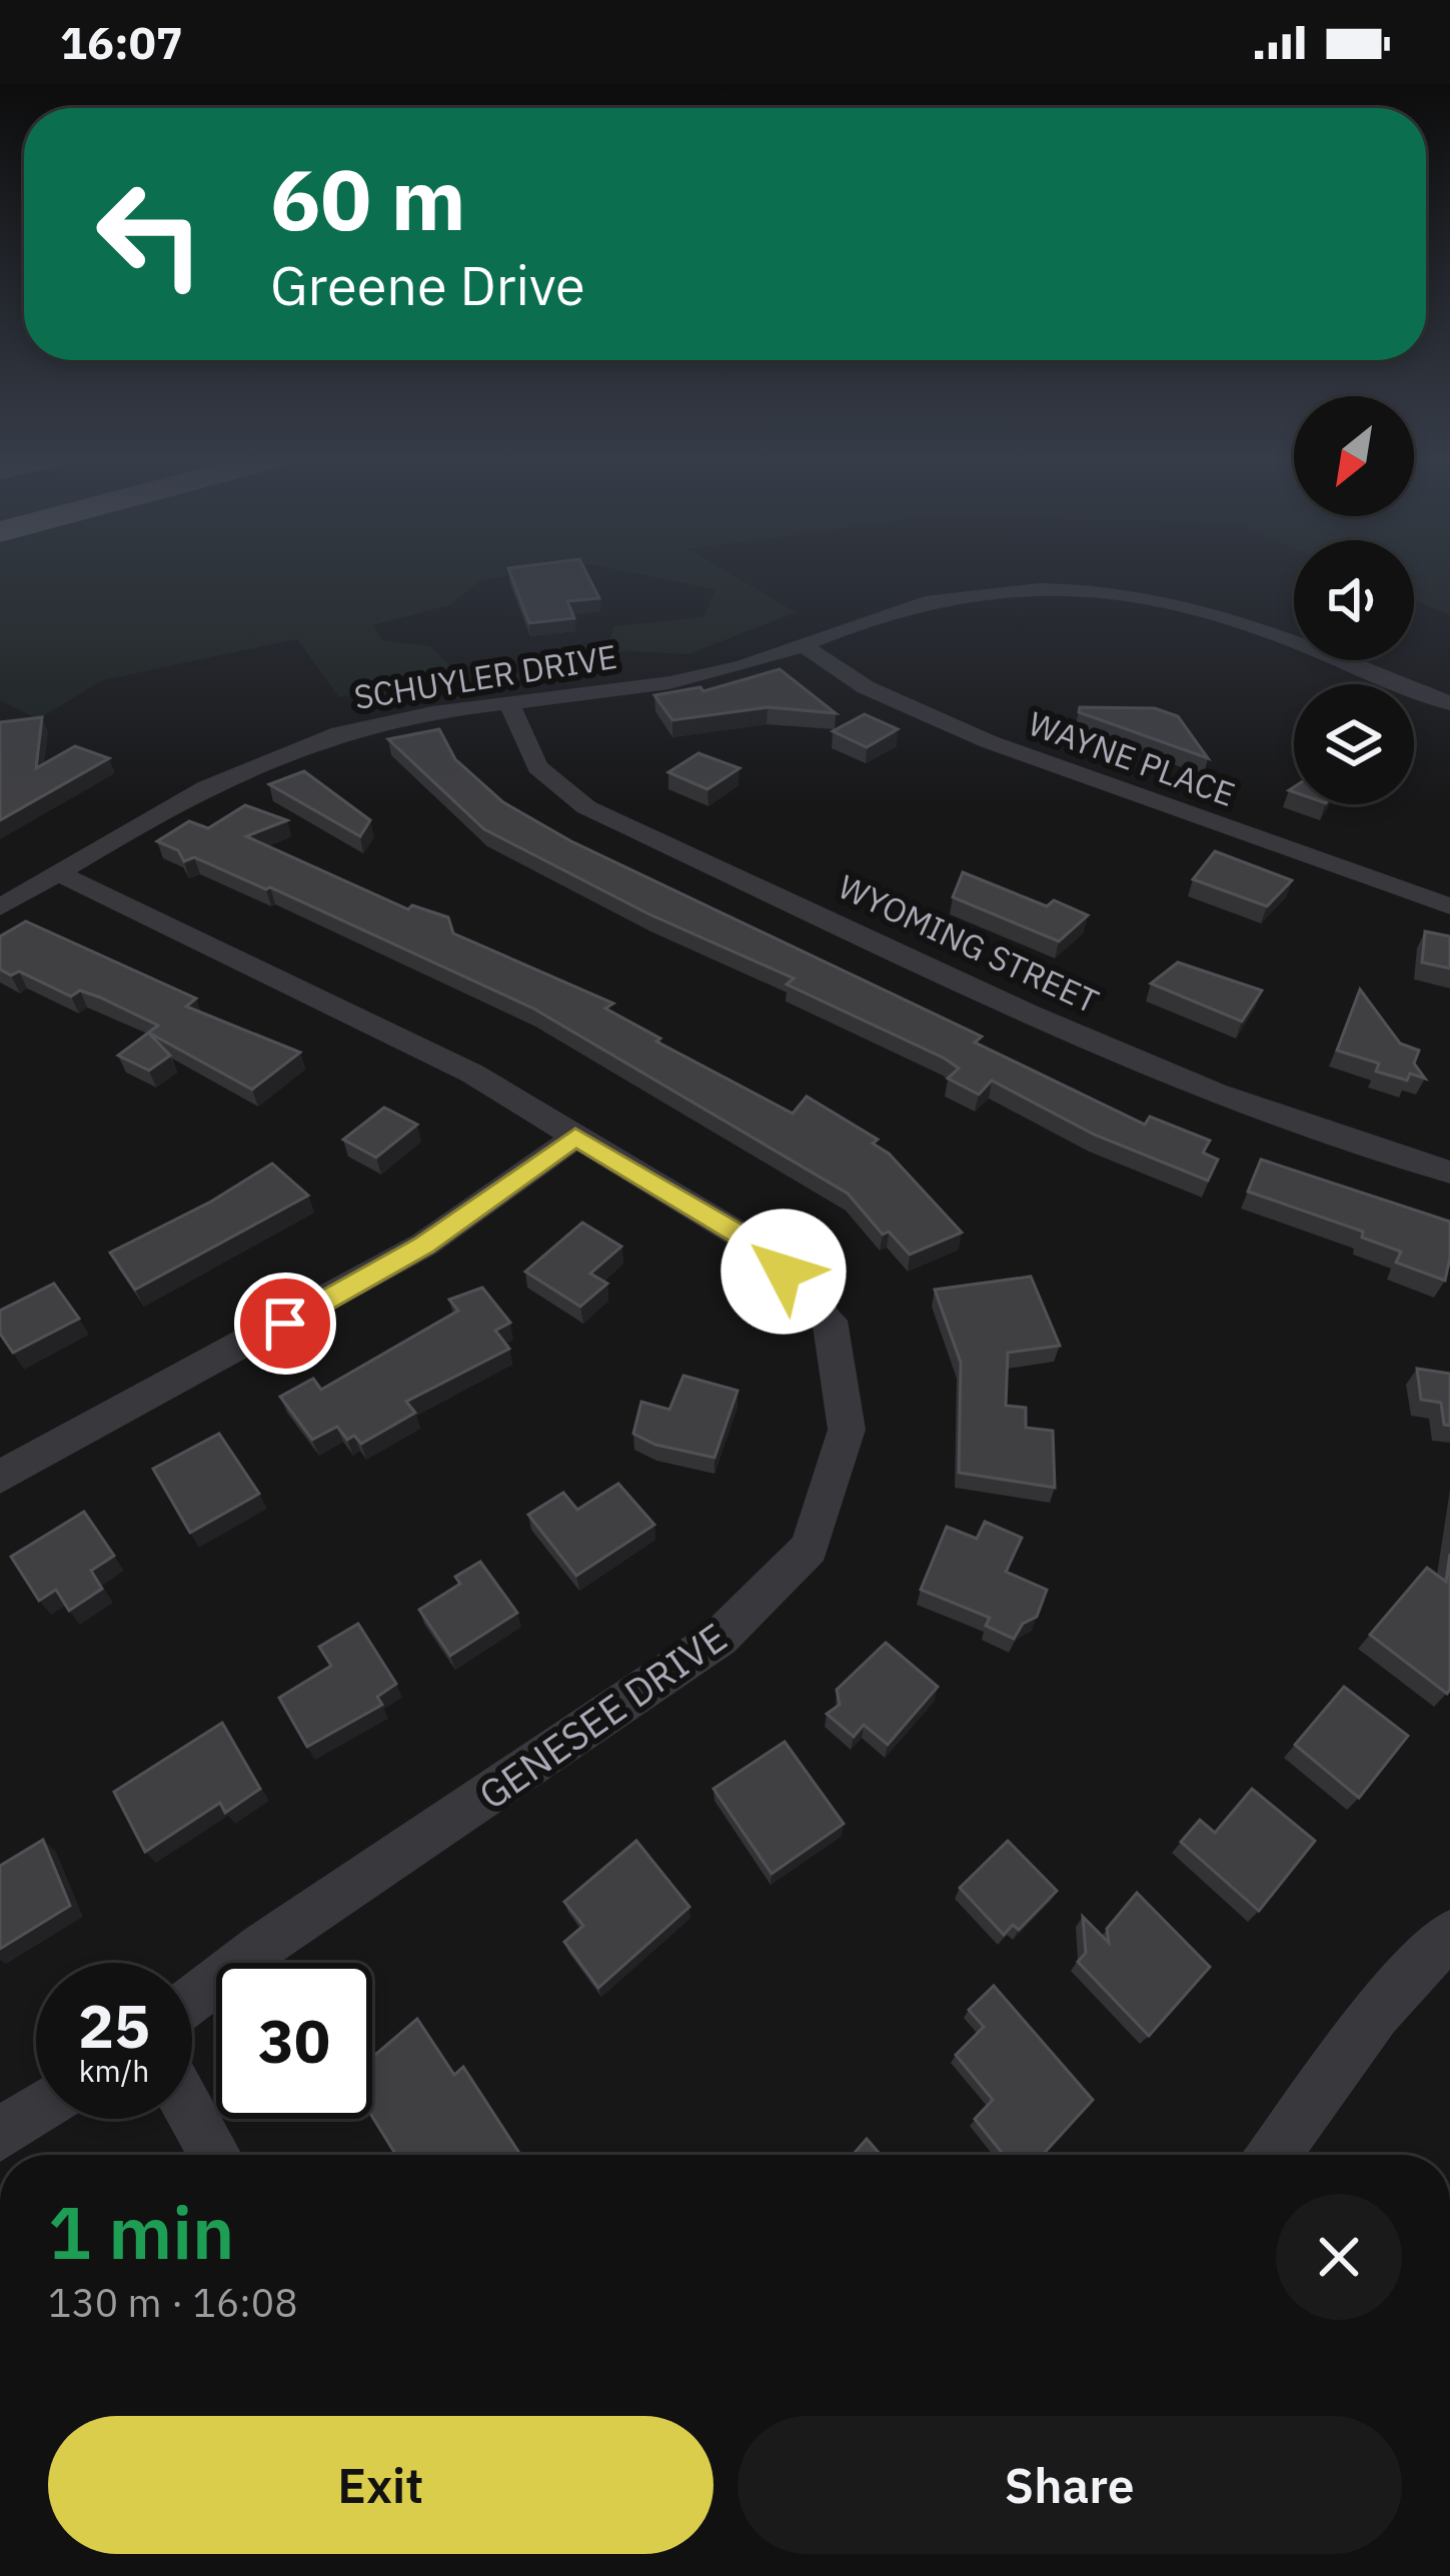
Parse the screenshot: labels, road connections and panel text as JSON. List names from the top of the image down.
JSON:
{
  "streets": {
    "street": [
      "SCHUYLER DRIVE",
      "WAYNE PLACE",
      "WYOMING STREET",
      "GENESEE DRIVE"
    ]
  },
  "crossings": [
    ["SCHUYLER DRIVE", "WAYNE PLACE"],
    ["SCHUYLER DRIVE", "WYOMING STREET"],
    ["SCHUYLER DRIVE", "GENESEE DRIVE"]
  ],
  "north": "bottom left",
  "page": {
    "status": "16:07",
    "turn": ["60 m", "Greene Drive"],
    "speed": "25 km/h",
    "limit": "30",
    "heading": ["1 min", "130 m · 16:08"],
    "buttons": ["Exit", "Share"]
  }
}
